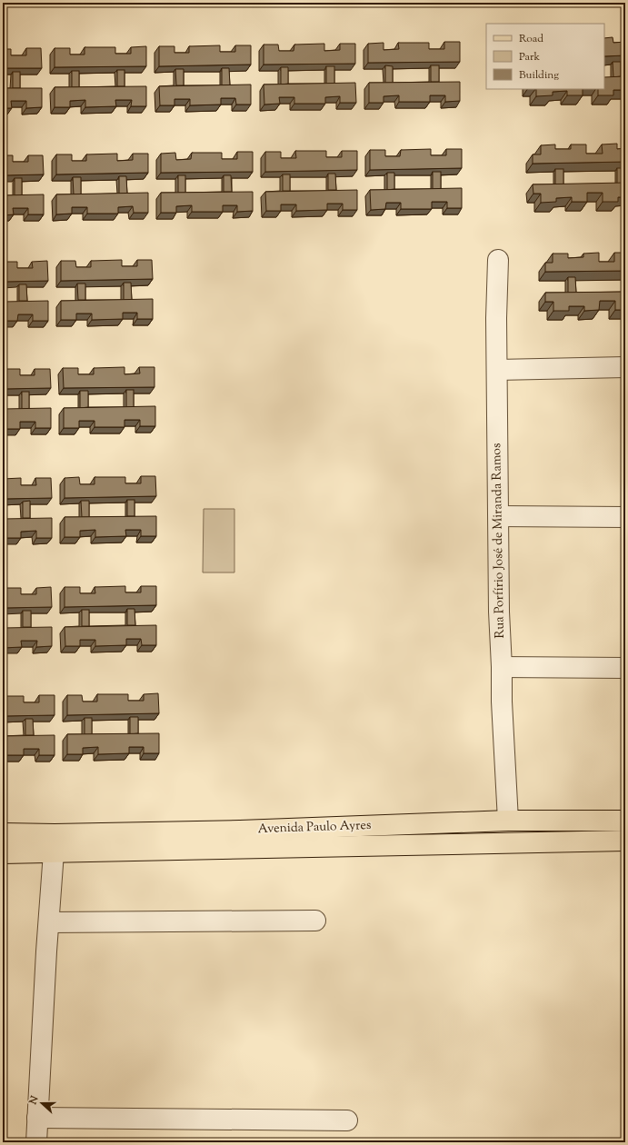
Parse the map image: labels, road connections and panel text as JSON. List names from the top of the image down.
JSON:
{
  "streets": {
    "main road": ["Avenida Paulo Ayres"],
    "street": ["Rua Porfírio José de Miranda Ramos"]
  },
  "crossings": [
    ["Rua Porfírio José de Miranda Ramos", "Avenida Paulo Ayres"]
  ],
  "legend": ["Road", "Park", "Building"],
  "north": "left"
}
